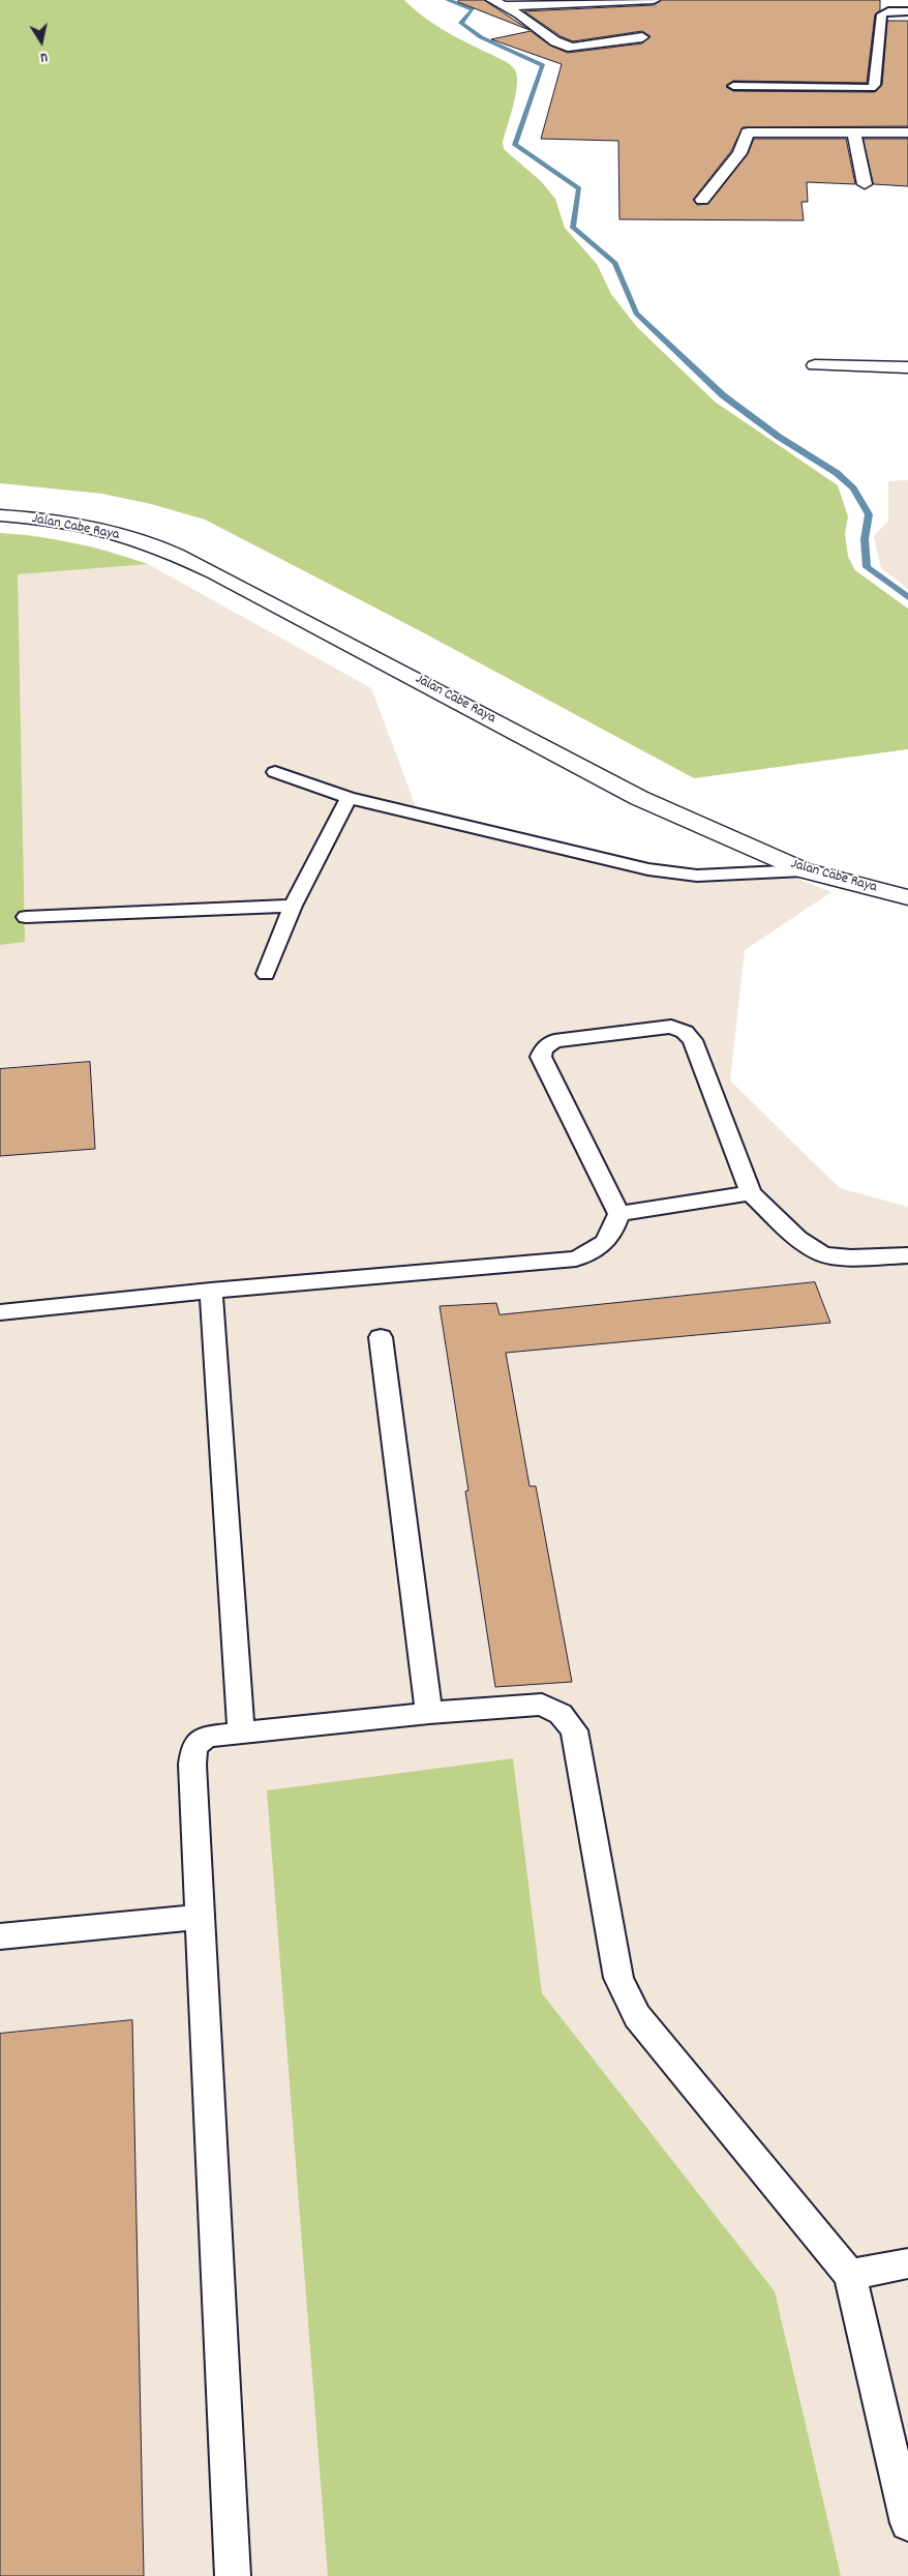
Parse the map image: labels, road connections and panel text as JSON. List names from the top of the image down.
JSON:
{
  "streets": {
    "street": ["Jalan Cabe Raya"]
  },
  "north": "bottom"
}
